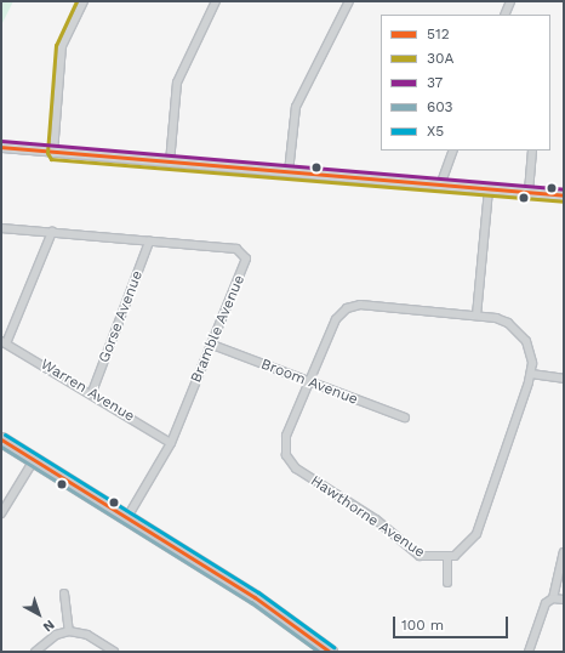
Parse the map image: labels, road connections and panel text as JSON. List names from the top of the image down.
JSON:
{
  "streets": {
    "street": [
      "Gorse Avenue",
      "Bramble Avenue",
      "Broom Avenue",
      "Warren Avenue",
      "Hawthorne Avenue"
    ]
  },
  "crossings": [
    ["Gorse Avenue", "Bramble Avenue"],
    ["Gorse Avenue", "Warren Avenue"],
    ["Bramble Avenue", "Broom Avenue"],
    ["Bramble Avenue", "Warren Avenue"],
    ["Broom Avenue", "Hawthorne Avenue"]
  ],
  "lines": [
    "transit line 30A",
    "transit line 37",
    "transit line 512",
    "transit line X5",
    "transit line 603"
  ],
  "legend": [
    "512",
    "30A",
    "37",
    "603",
    "X5"
  ],
  "scale_bar": "100 m",
  "north": "bottom right"
}
